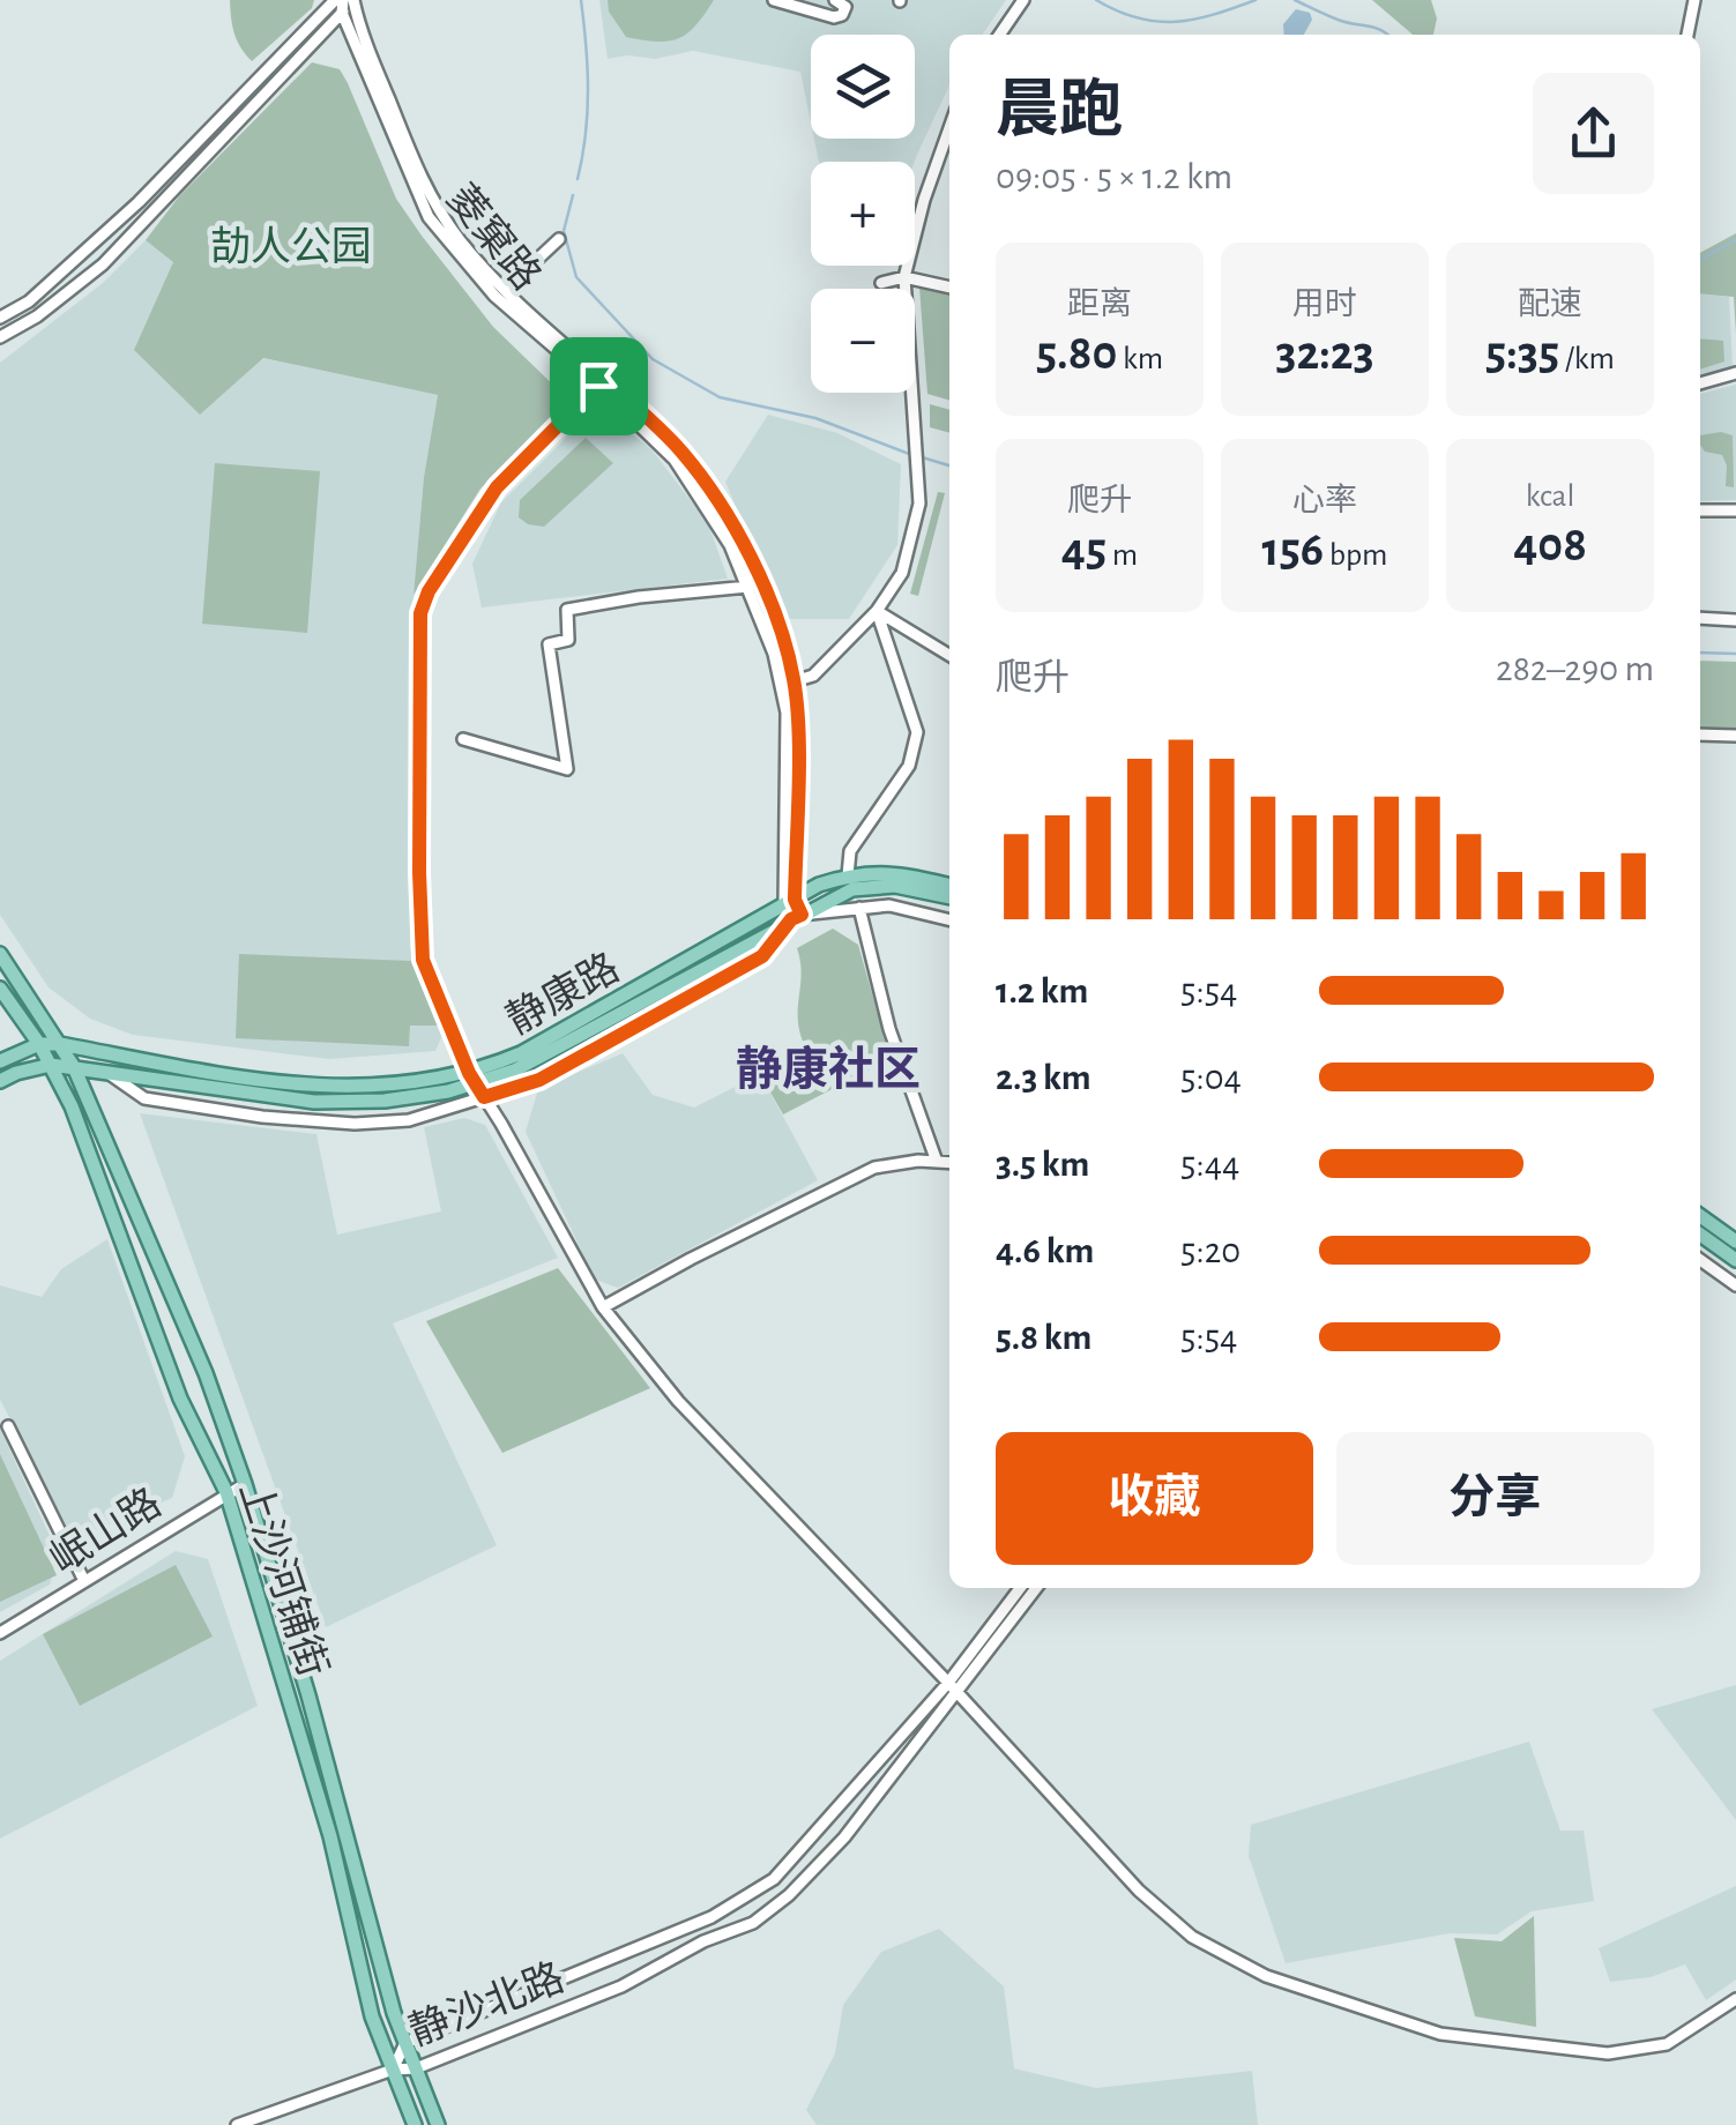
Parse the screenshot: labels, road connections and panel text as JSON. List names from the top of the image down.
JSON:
{
  "streets": {
    "main road": ["静康路", "上沙河铺街"],
    "street": ["菱窠路", "岷山路", "静沙北路"]
  },
  "crossings": [
    ["菱窠路", "静康路"],
    ["静康路", "上沙河铺街"],
    ["岷山路", "上沙河铺街"],
    ["上沙河铺街", "静沙北路"]
  ],
  "districts": ["静康社区"],
  "parks": ["劼人公园"],
  "page": {
    "map_buttons": ["+", "−"],
    "heading": ["晨跑", "09:05 · 5 × 1.2 km"],
    "stats": [
      ["距离", "5.80 km"],
      ["用时", "32:23"],
      ["配速", "5:35 /km"],
      ["爬升", "45 m"],
      ["心率", "156 bpm"],
      ["kcal", "408"]
    ],
    "chart": ["爬升", "282–290 m"],
    "list": [
      {
        "name": "1.2 km",
        "note": "5:54"
      },
      {
        "name": "2.3 km",
        "note": "5:04"
      },
      {
        "name": "3.5 km",
        "note": "5:44"
      },
      {
        "name": "4.6 km",
        "note": "5:20"
      },
      {
        "name": "5.8 km",
        "note": "5:54"
      }
    ],
    "buttons": ["收藏", "分享"]
  }
}
